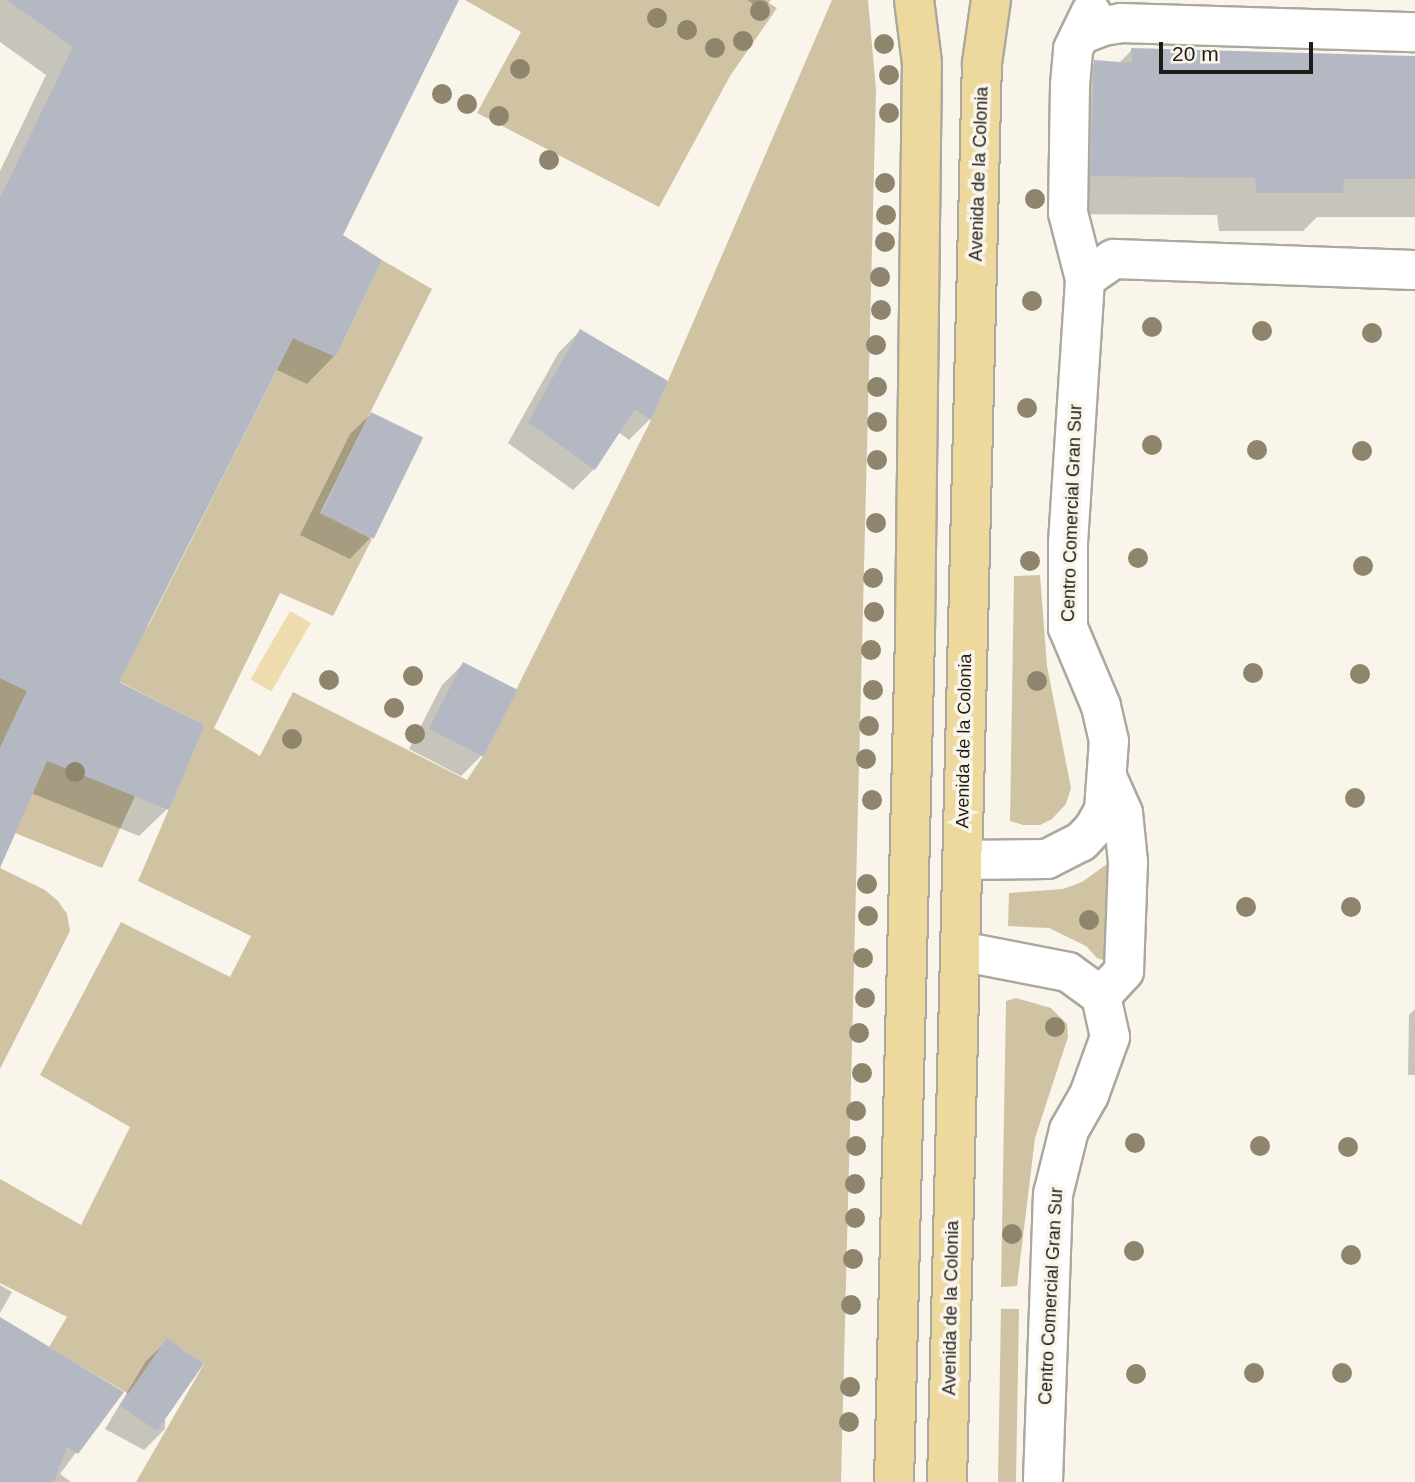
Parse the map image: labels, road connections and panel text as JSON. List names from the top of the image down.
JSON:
{
  "streets": {
    "main road": ["Avenida de la Colonia"],
    "lane": ["Centro Comercial Gran Sur"]
  },
  "crossings": [
    ["Avenida de la Colonia", "Centro Comercial Gran Sur"]
  ],
  "scale_bar": "20 m"
}
